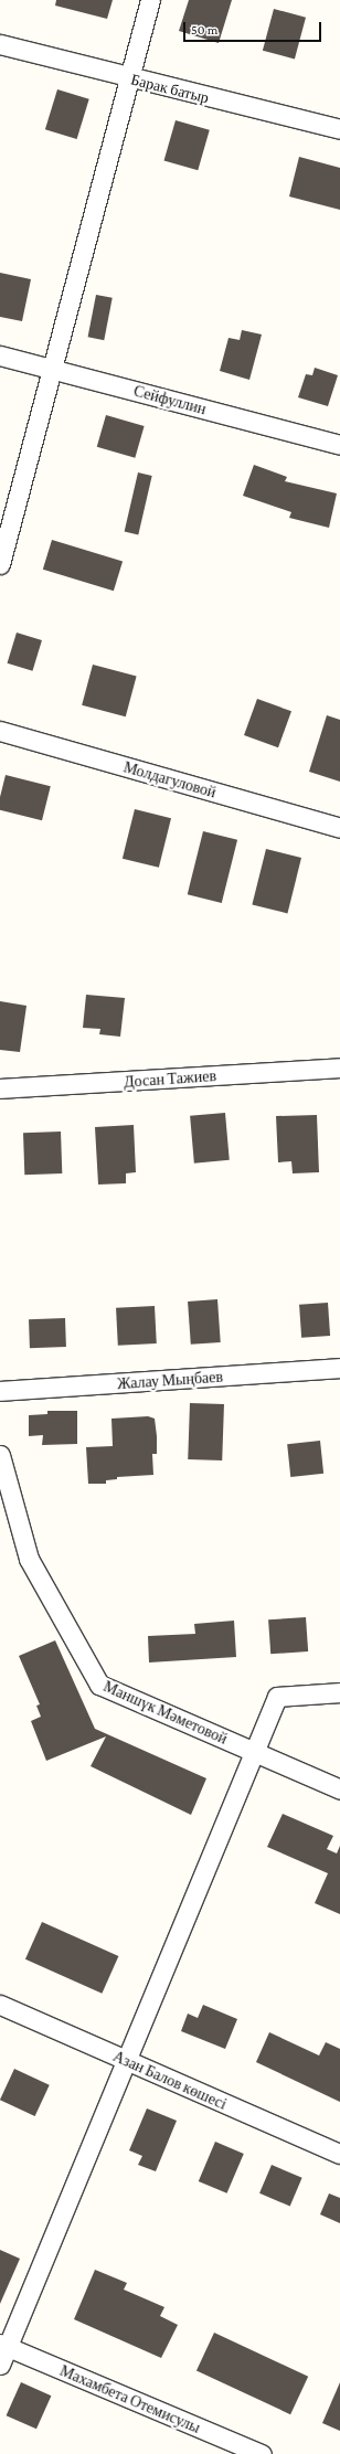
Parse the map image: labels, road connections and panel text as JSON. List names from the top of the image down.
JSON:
{
  "streets": {
    "street": [
      "Барак батыр",
      "Сейфуллин",
      "Молдагуловой",
      "Досан Тажиев",
      "Жалау Мыңбаев",
      "Маншүк Мәметовой",
      "Азан Балов көшесі",
      "Махамбета Отемисулы"
    ]
  },
  "scale_bar": "50 m"
}
